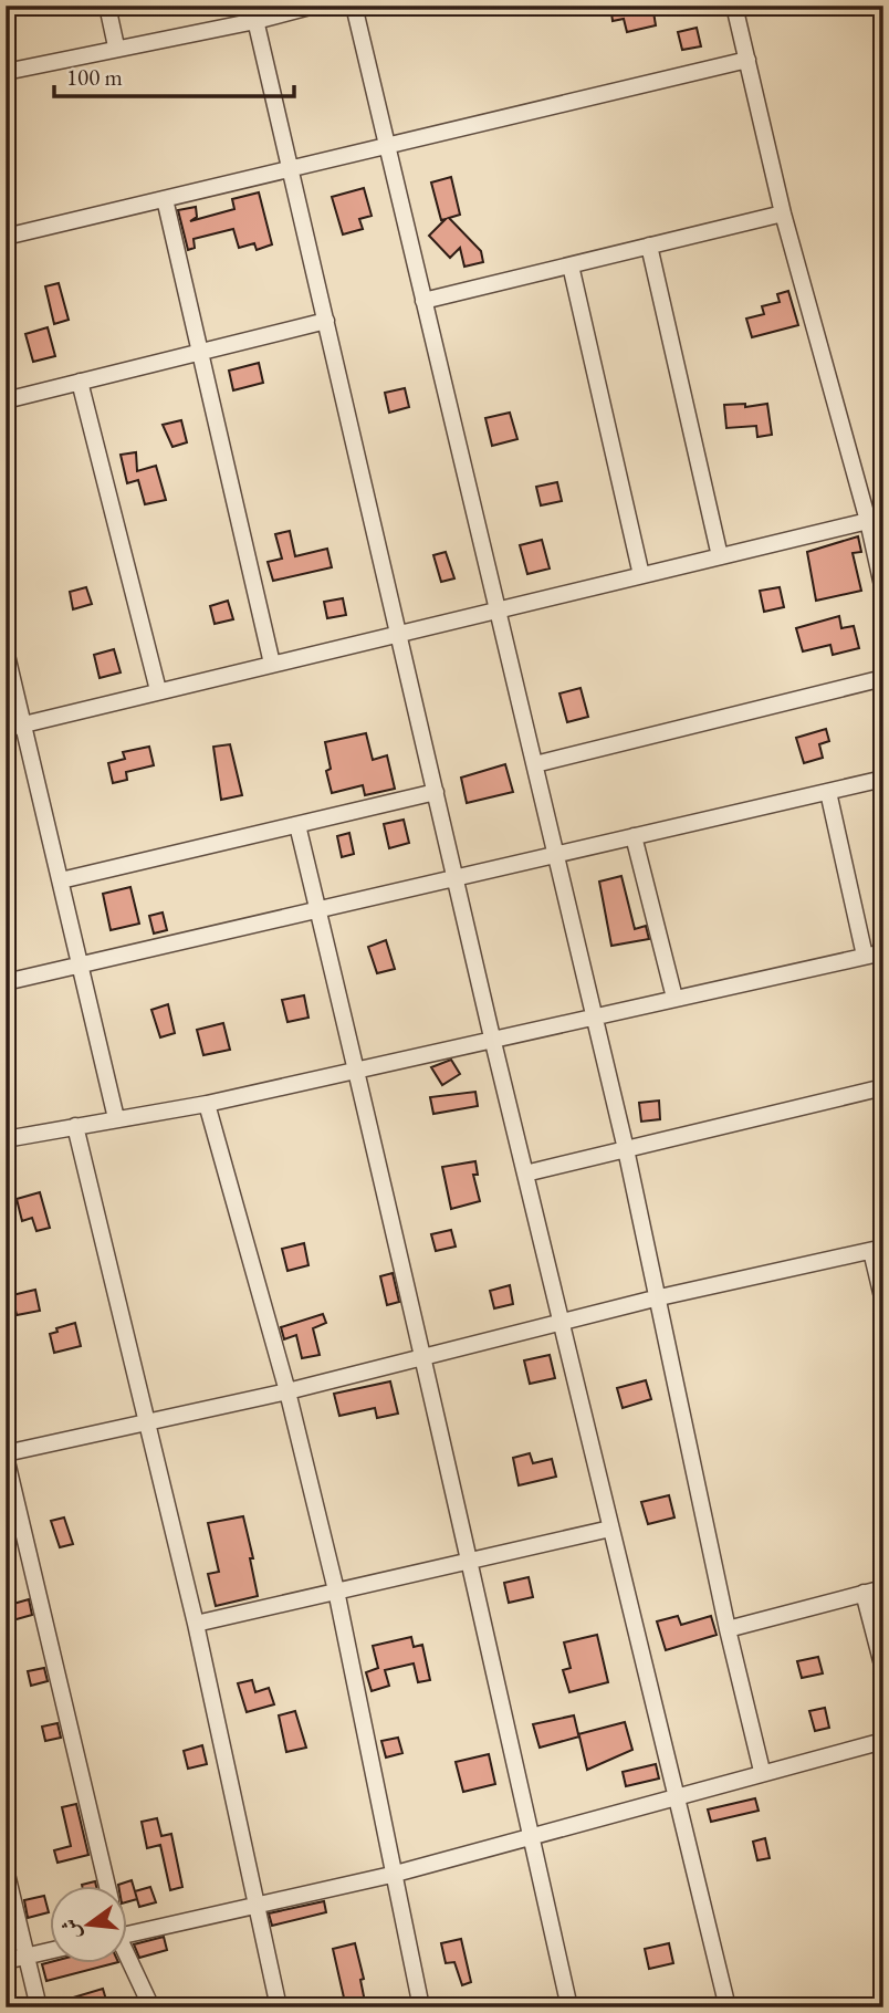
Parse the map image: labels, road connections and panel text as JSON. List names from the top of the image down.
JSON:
{
  "scale_bar": "100 m",
  "north": "left"
}
